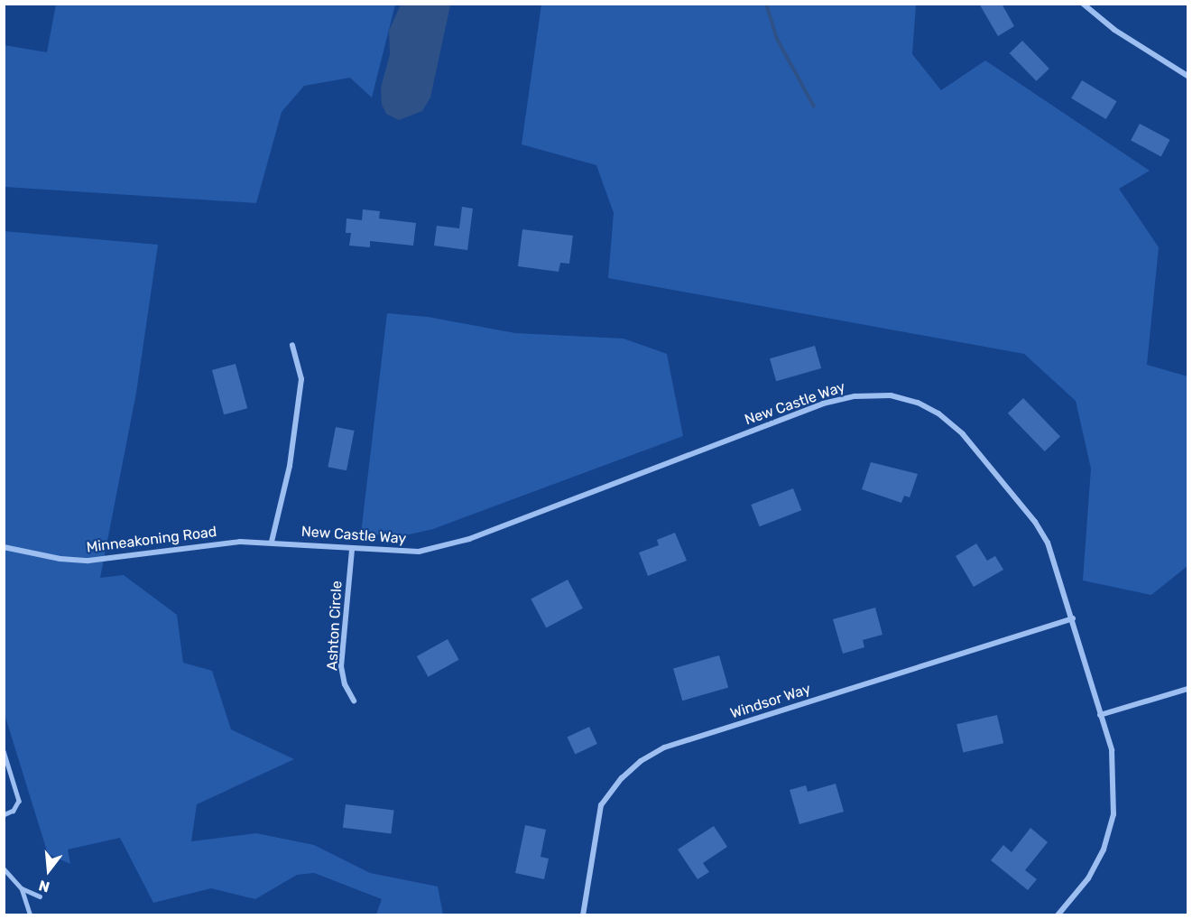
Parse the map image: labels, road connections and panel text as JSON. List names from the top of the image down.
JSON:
{
  "streets": {
    "street": [
      "New Castle Way",
      "Minneakoning Road",
      "Ashton Circle",
      "Windsor Way"
    ]
  },
  "crossings": [
    ["New Castle Way", "Minneakoning Road"],
    ["New Castle Way", "Ashton Circle"],
    ["New Castle Way", "Windsor Way"]
  ],
  "north": "bottom"
}
